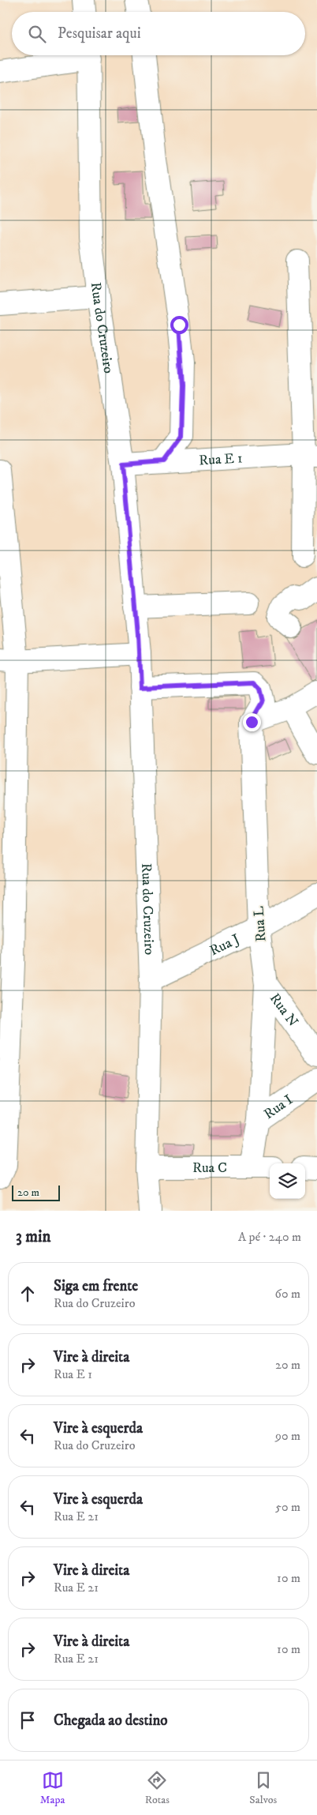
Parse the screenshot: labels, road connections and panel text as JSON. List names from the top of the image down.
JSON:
{
  "streets": {
    "street": [
      "Rua do Cruzeiro",
      "Rua E 1",
      "Rua L",
      "Rua J",
      "Rua N",
      "Rua I",
      "Rua C"
    ]
  },
  "crossings": [
    ["Rua do Cruzeiro", "Rua E 1"],
    ["Rua do Cruzeiro", "Rua J"],
    ["Rua do Cruzeiro", "Rua C"],
    ["Rua L", "Rua J"],
    ["Rua L", "Rua N"],
    ["Rua L", "Rua I"],
    ["Rua L", "Rua C"]
  ],
  "scale_bar": "20 m",
  "page": {
    "search": "Pesquisar aqui",
    "scale": "20 m",
    "heading": ["3 min", "A pé · 240 m"],
    "list": [
      ["Siga em frente", "Rua do Cruzeiro", "60 m"],
      ["Vire à direita", "Rua E 1", "20 m"],
      ["Vire à esquerda", "Rua do Cruzeiro", "90 m"],
      ["Vire à esquerda", "Rua E 21", "50 m"],
      ["Vire à direita", "Rua E 21", "10 m"],
      ["Vire à direita", "Rua E 21", "10 m"],
      "Chegada ao destino"
    ],
    "nav": ["Mapa", "Rotas", "Salvos"]
  }
}
